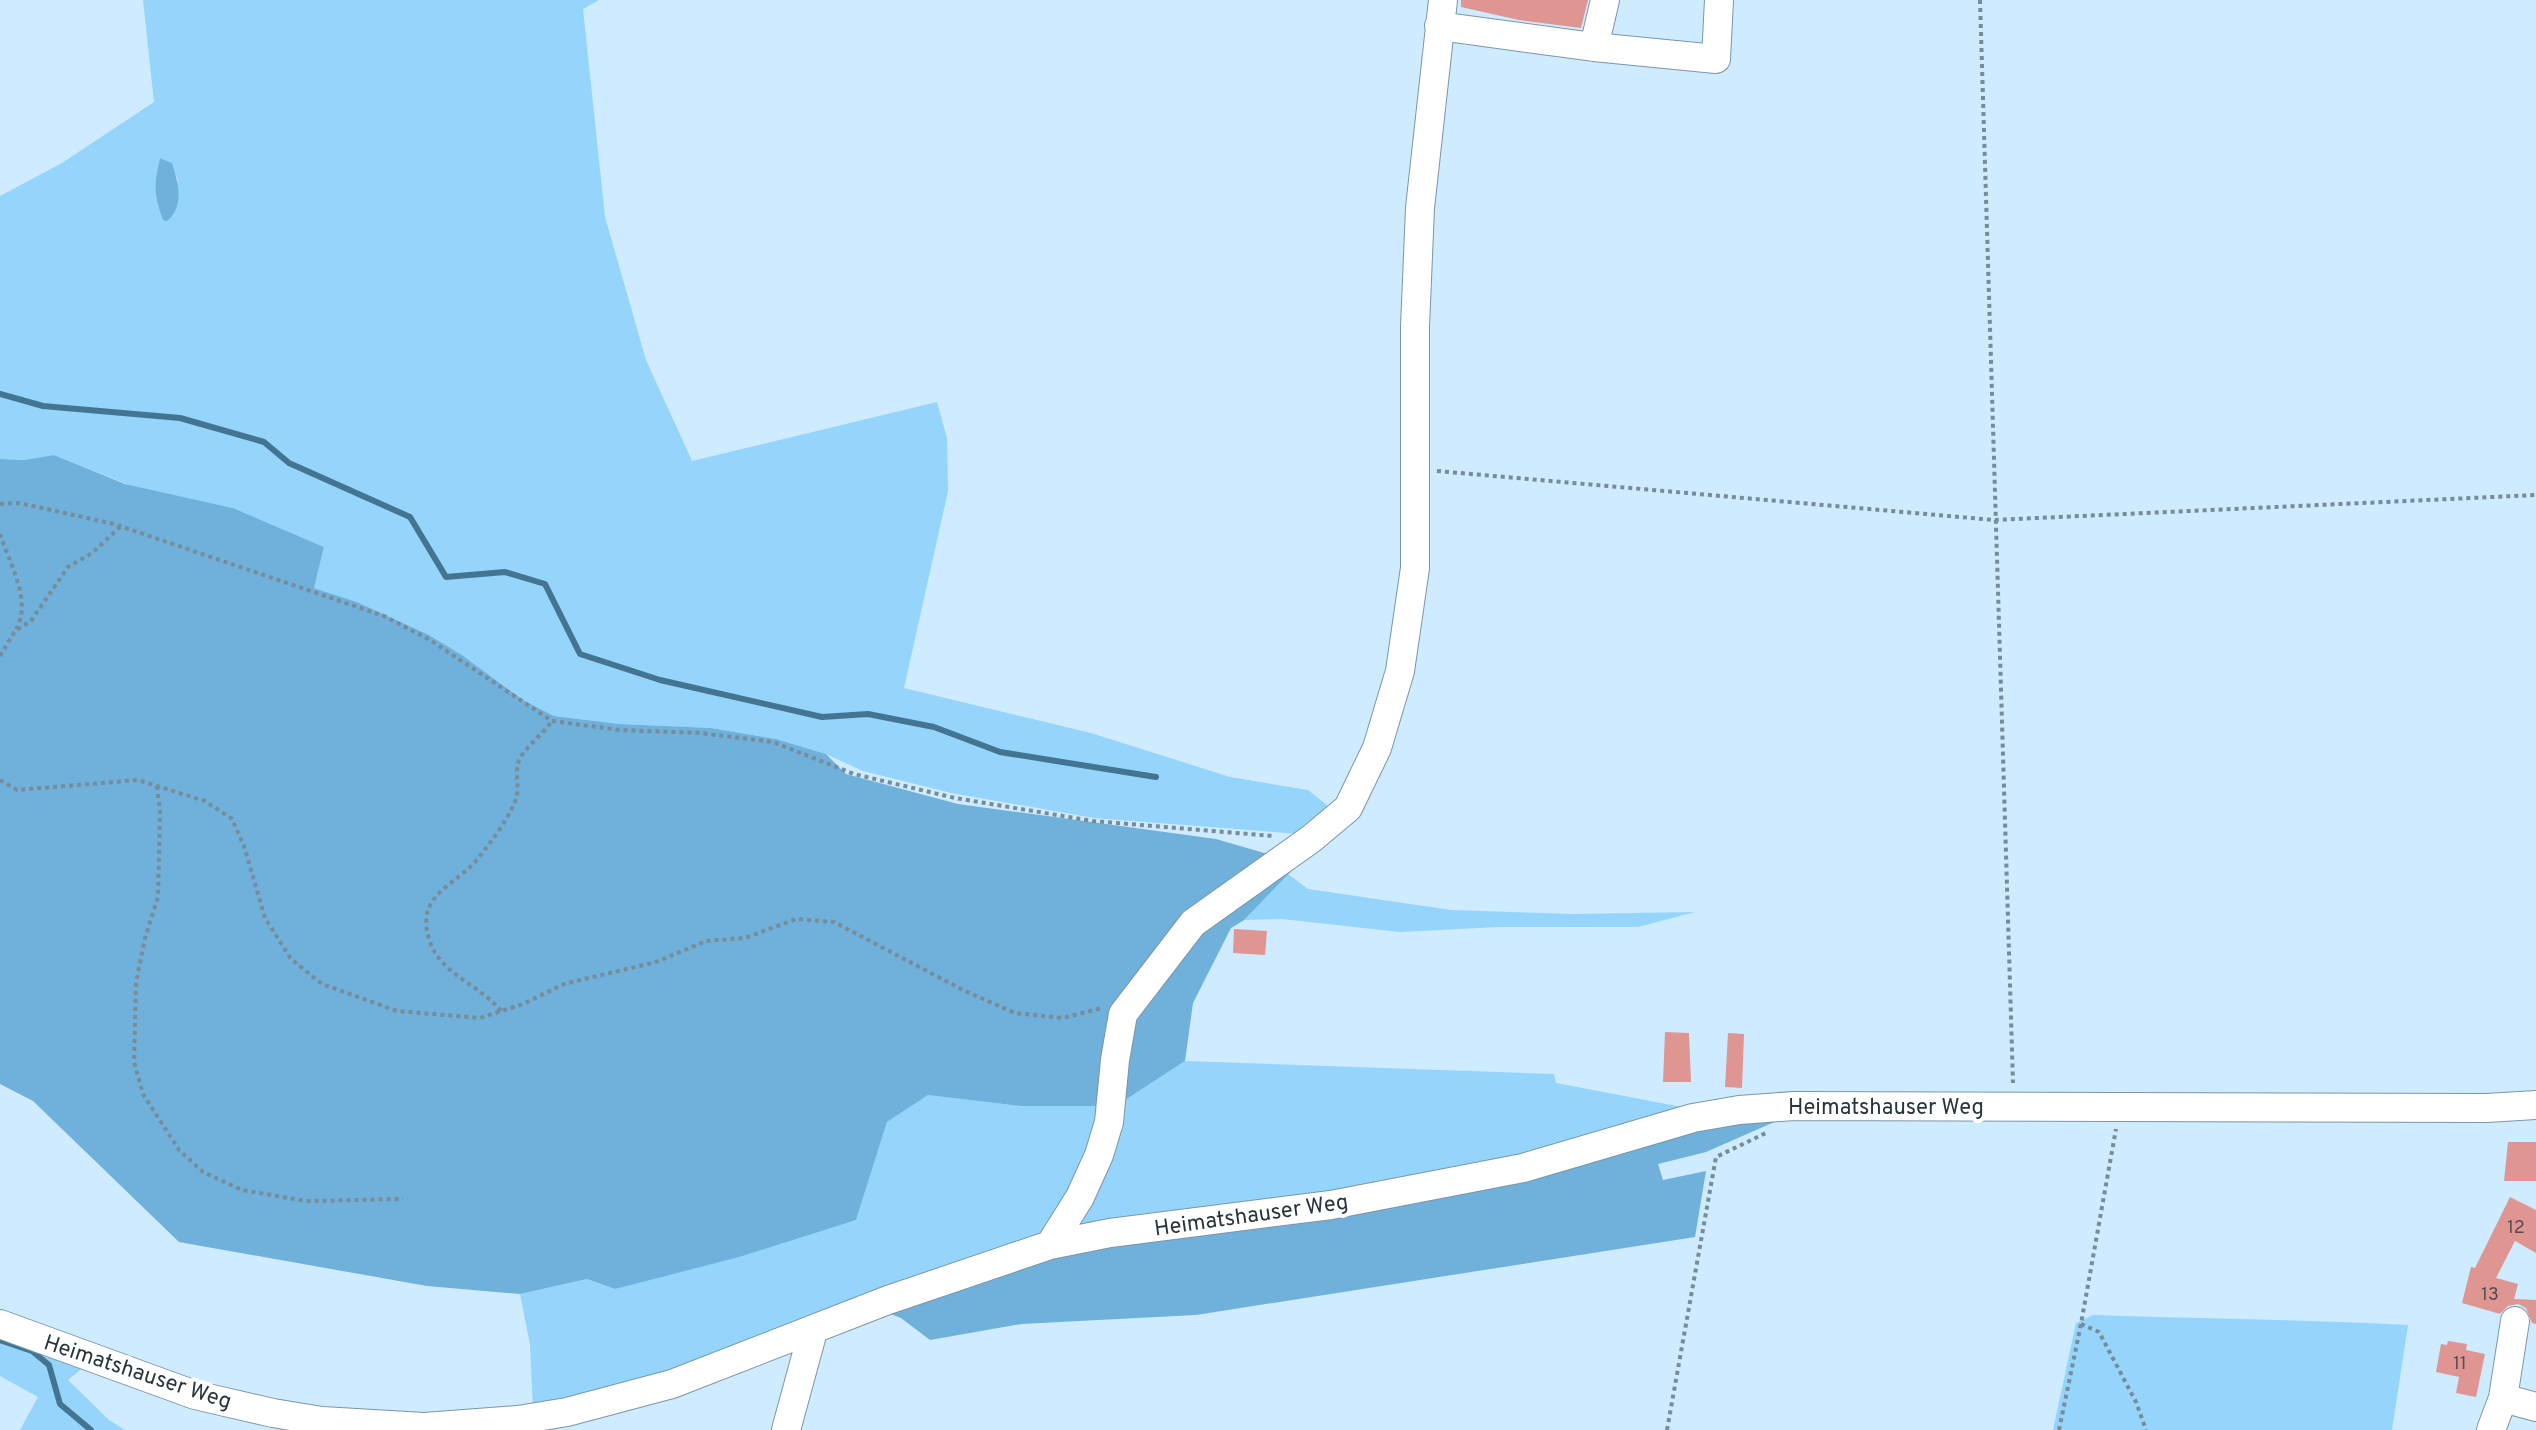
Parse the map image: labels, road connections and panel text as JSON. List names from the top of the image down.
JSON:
{
  "streets": {
    "street": ["Heimatshauser Weg"]
  },
  "house_numbers": ["12", "13", "11"]
}
